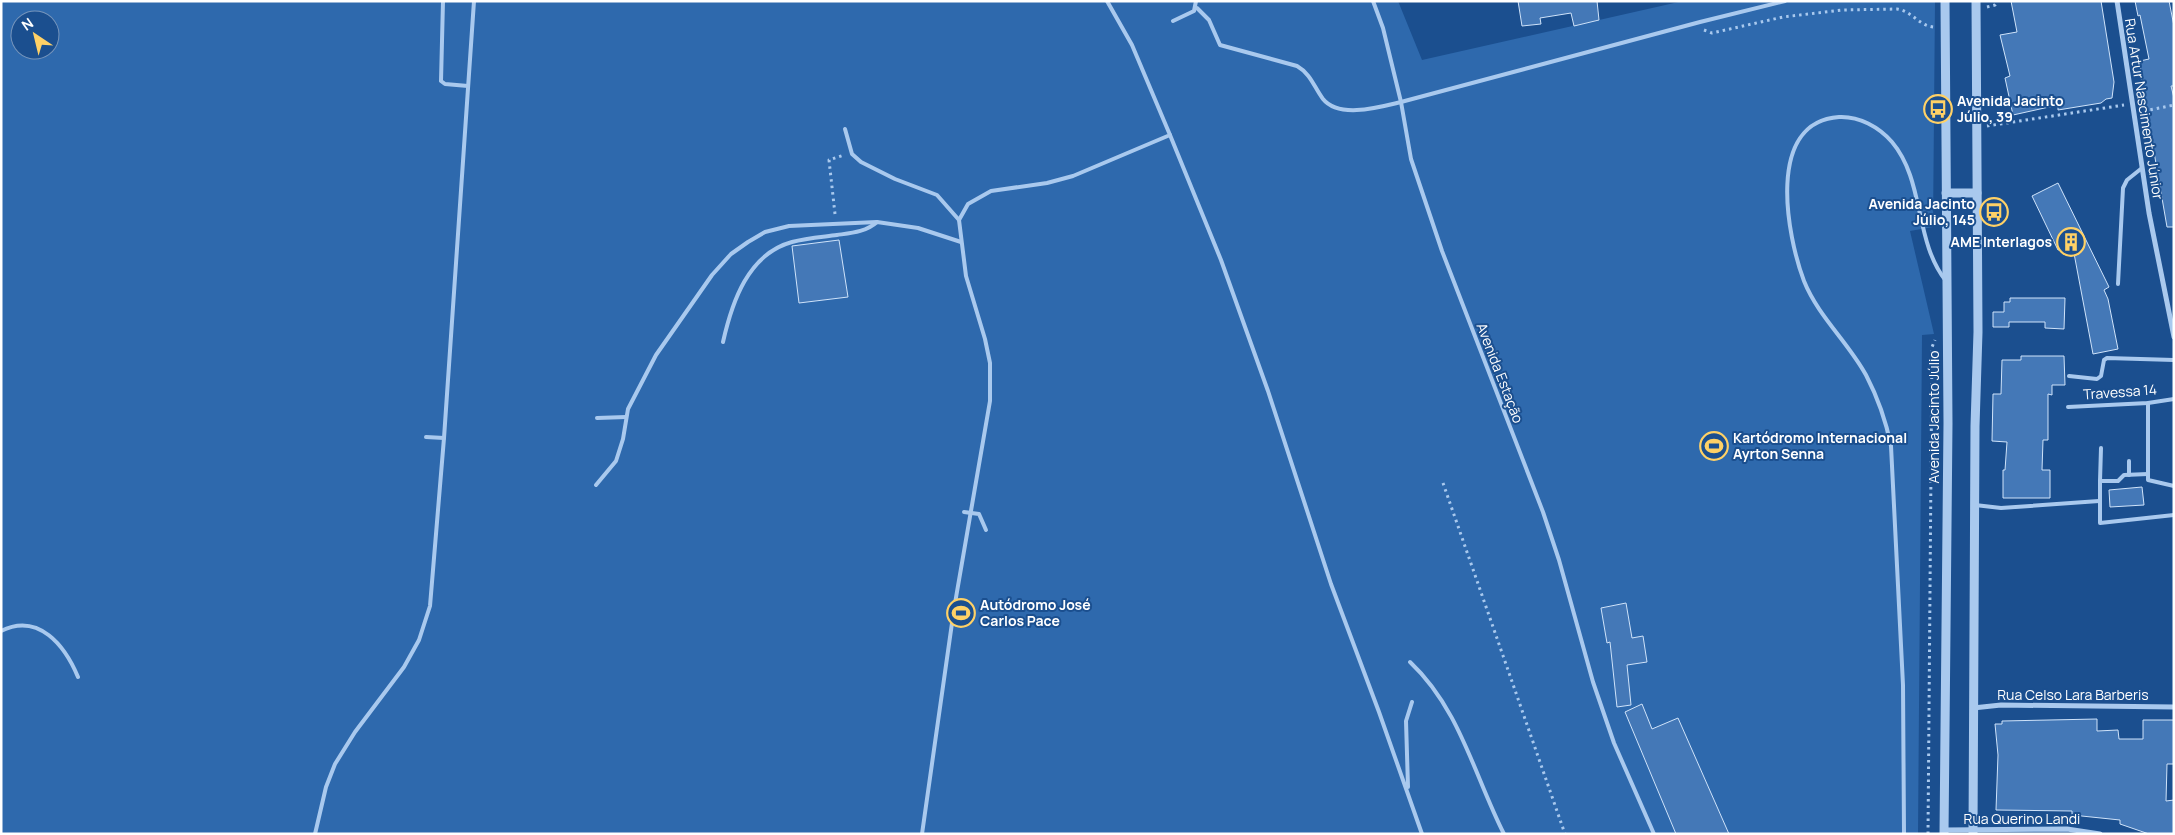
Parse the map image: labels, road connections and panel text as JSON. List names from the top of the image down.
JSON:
{
  "streets": {
    "street": [
      "Rua Artur Nascimento Júnior",
      "Avenida Jacinto Júlio",
      "Rua Celso Lara Barberis",
      "Rua Querino Landi"
    ],
    "lane": ["Avenida Estação", "Travessa 14"]
  },
  "crossings": [
    ["Avenida Jacinto Júlio", "Rua Querino Landi"]
  ],
  "places": {
    "bus stop": ["Avenida Jacinto Júlio, 39", "Avenida Jacinto Júlio, 145"],
    "building": ["AME Interlagos"],
    "sports": ["Kartódromo Internacional Ayrton Senna", "Autódromo José Carlos Pace"]
  },
  "north": "top left"
}
